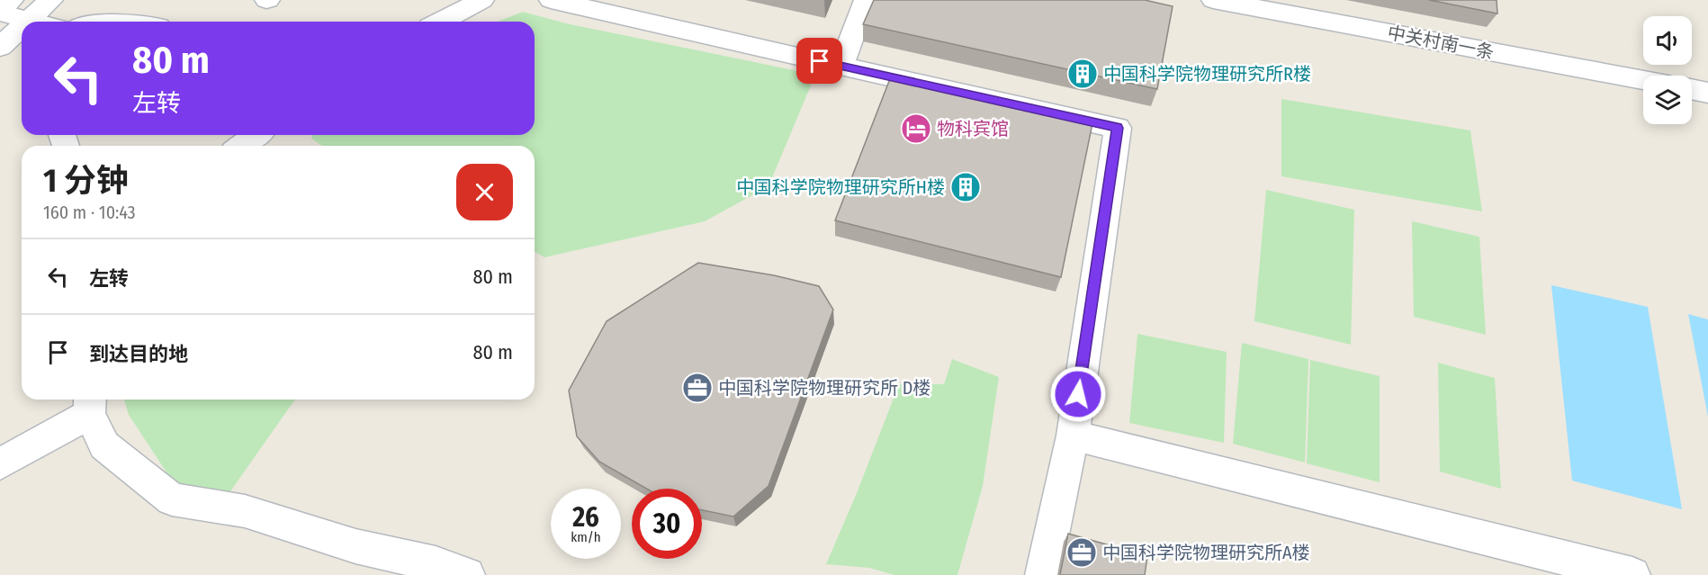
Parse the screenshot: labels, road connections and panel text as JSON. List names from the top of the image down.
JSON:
{
  "streets": {
    "street": ["中关村南一条"]
  },
  "places": {
    "building": ["中国科学院物理研究所R楼", "中国科学院物理研究所H楼"],
    "hotel": ["物科宾馆"],
    "office": ["中国科学院物理研究所 D楼", "中国科学院物理研究所A楼"]
  },
  "page": {
    "turn": ["80 m", "左转"],
    "heading": ["1 分钟", "160 m · 10:43"],
    "list": [
      {
        "name": "左转",
        "value": "80 m"
      },
      {
        "name": "到达目的地",
        "value": "80 m"
      }
    ],
    "speed": "26 km/h",
    "limit": "30"
  }
}
